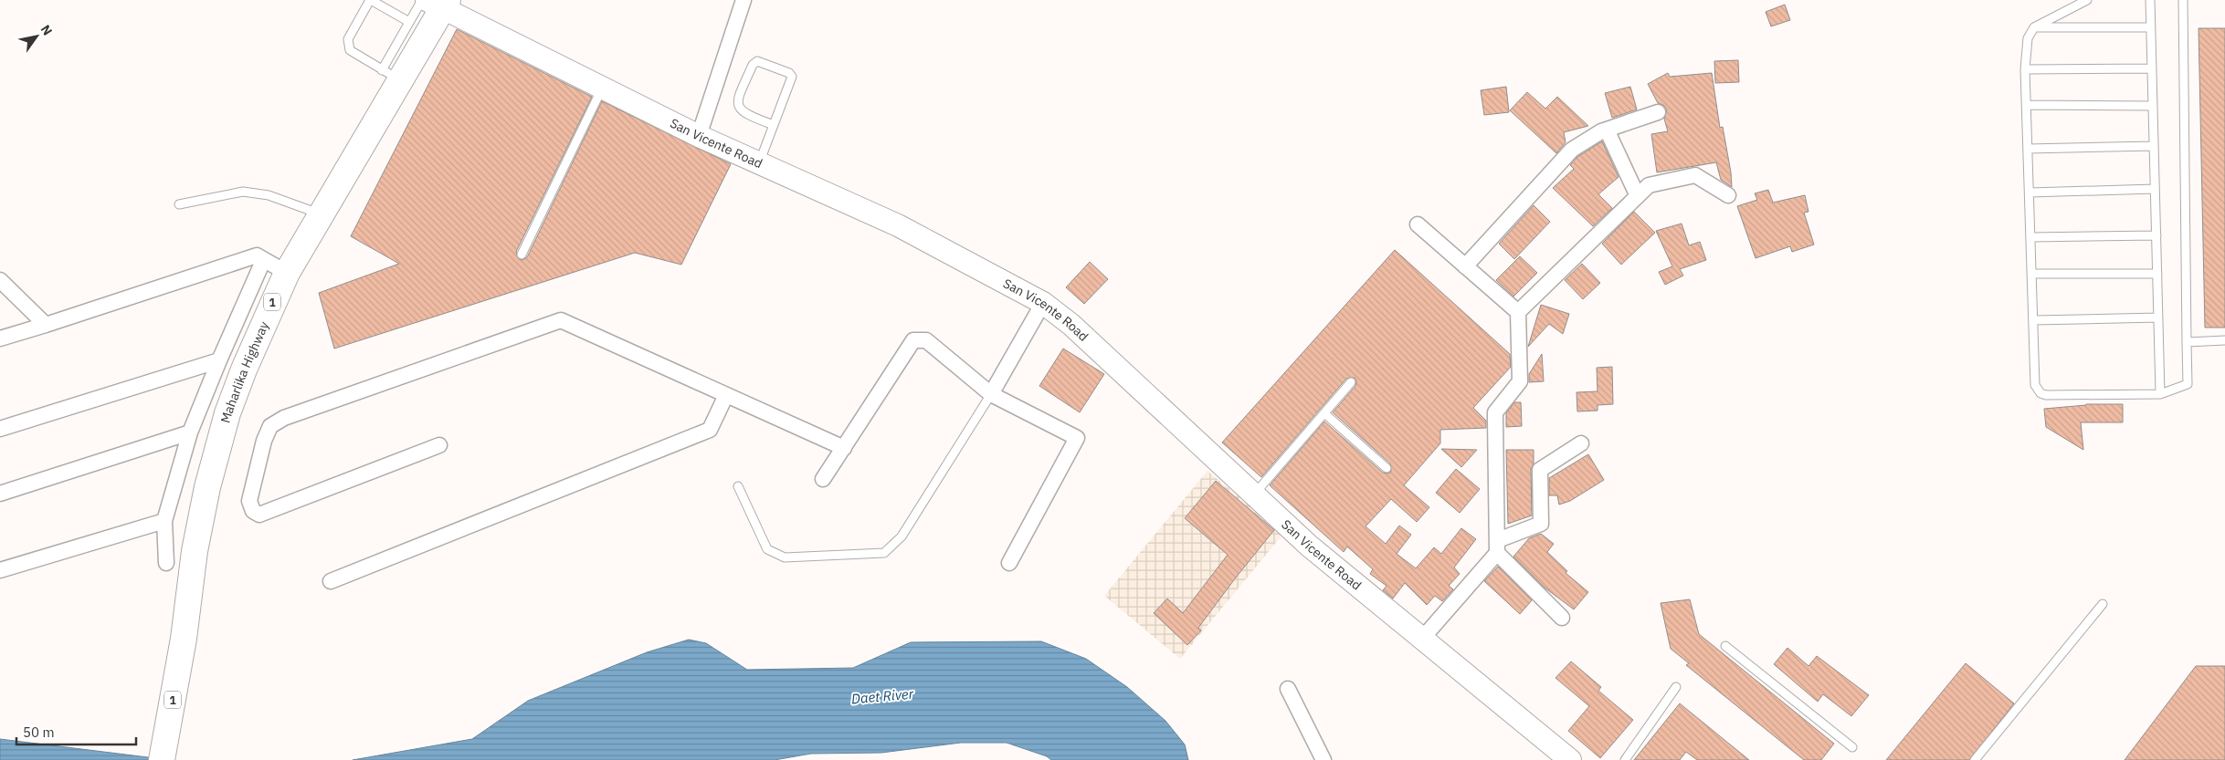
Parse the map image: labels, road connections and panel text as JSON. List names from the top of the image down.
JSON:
{
  "streets": {
    "highway": ["1", "Maharlika Highway"],
    "main road": ["San Vicente Road"]
  },
  "crossings": [
    ["San Vicente Road", "Maharlika Highway"]
  ],
  "water": ["Daet River"],
  "scale_bar": "50 m",
  "north": "top right"
}
